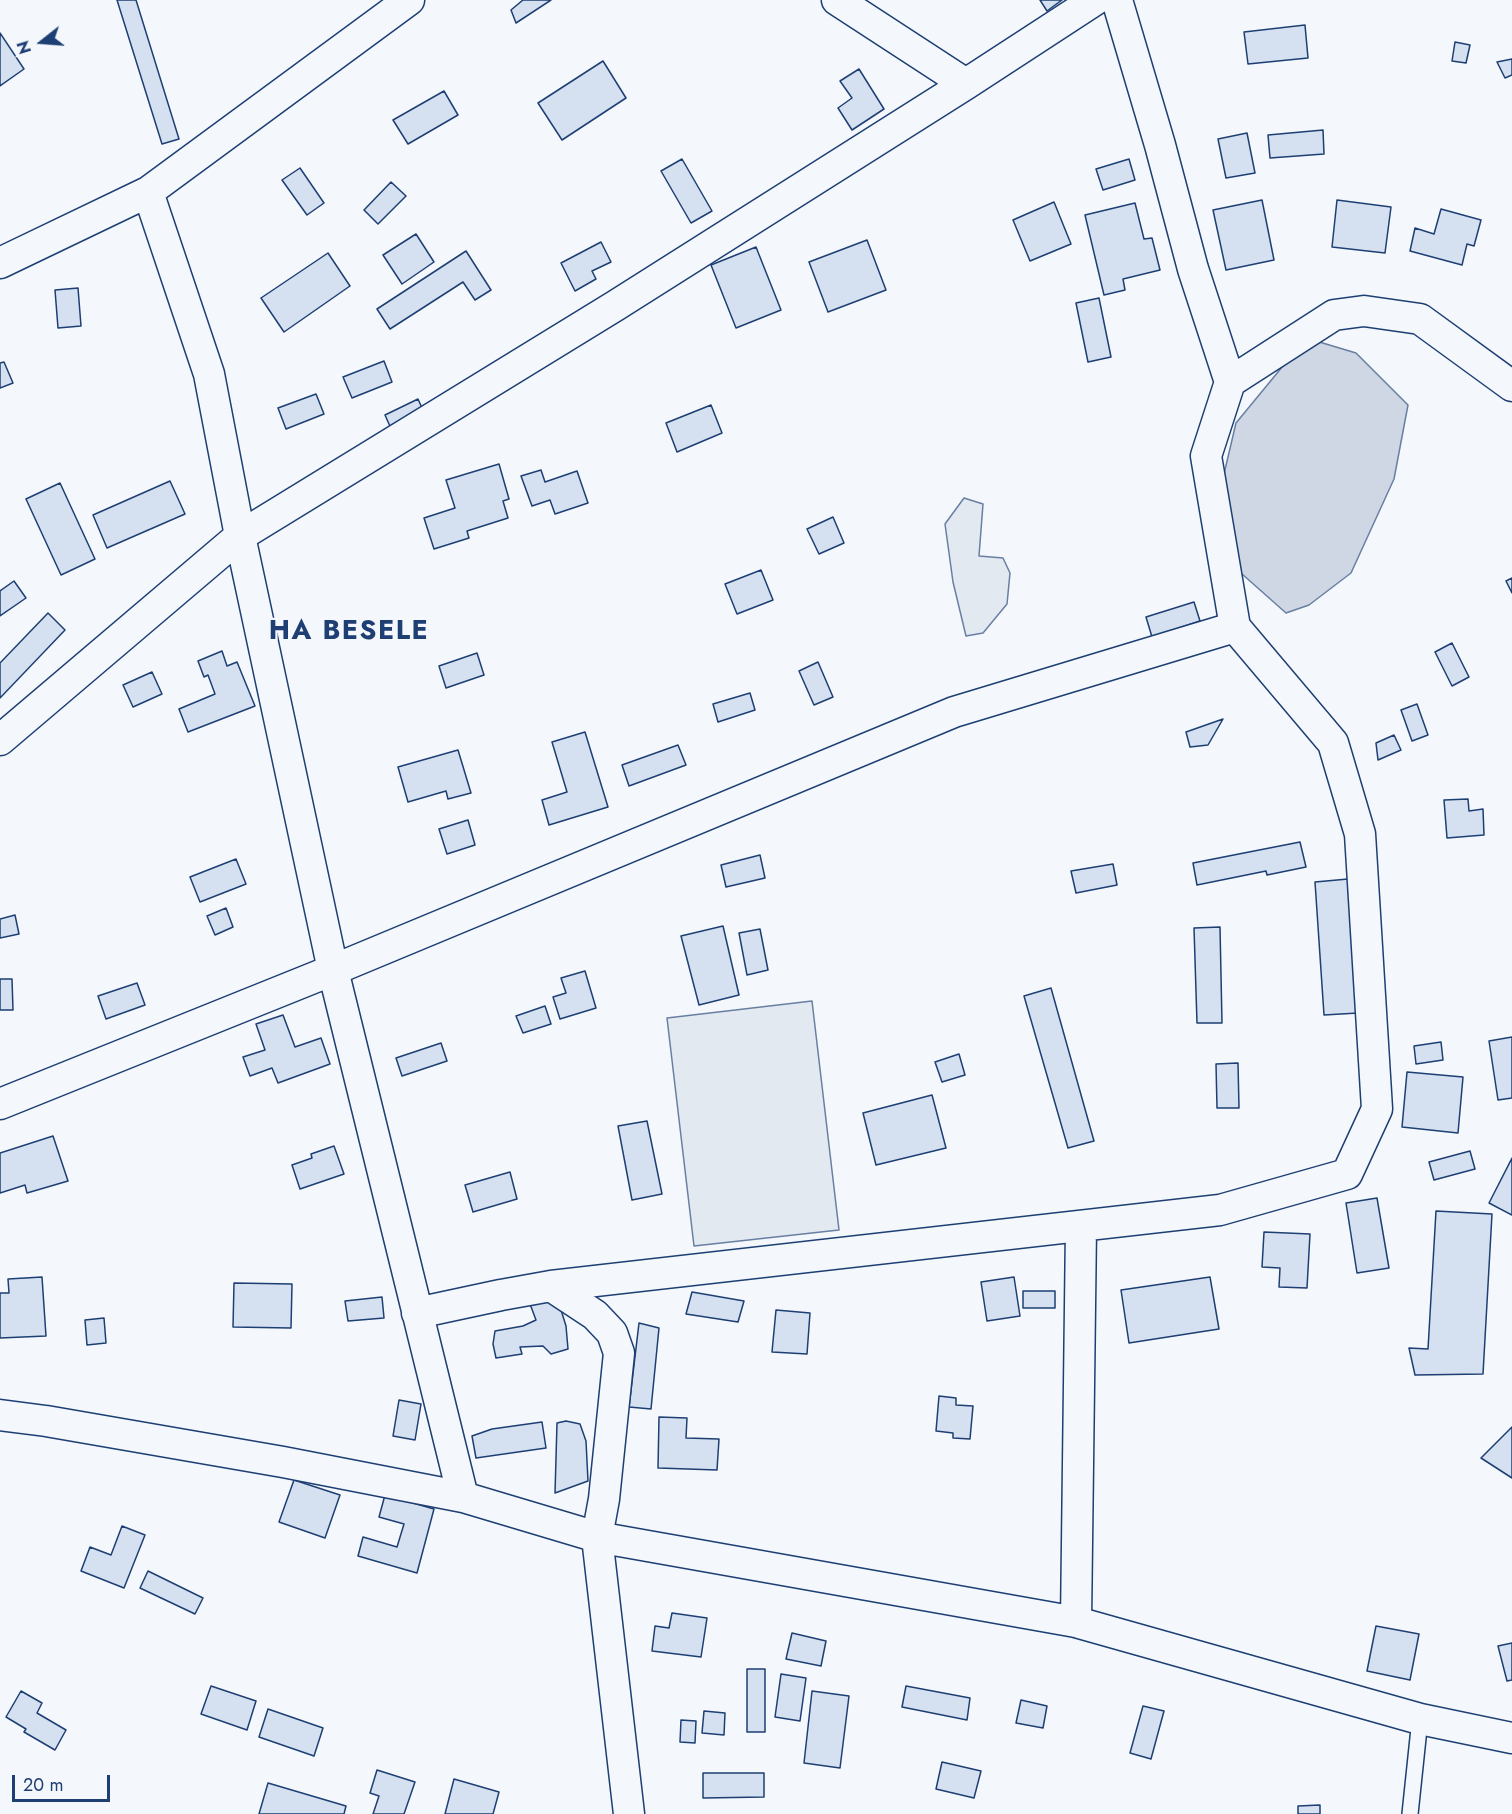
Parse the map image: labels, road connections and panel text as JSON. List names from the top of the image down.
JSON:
{
  "districts": ["HA BESELE"],
  "scale_bar": "20 m",
  "north": "left"
}
